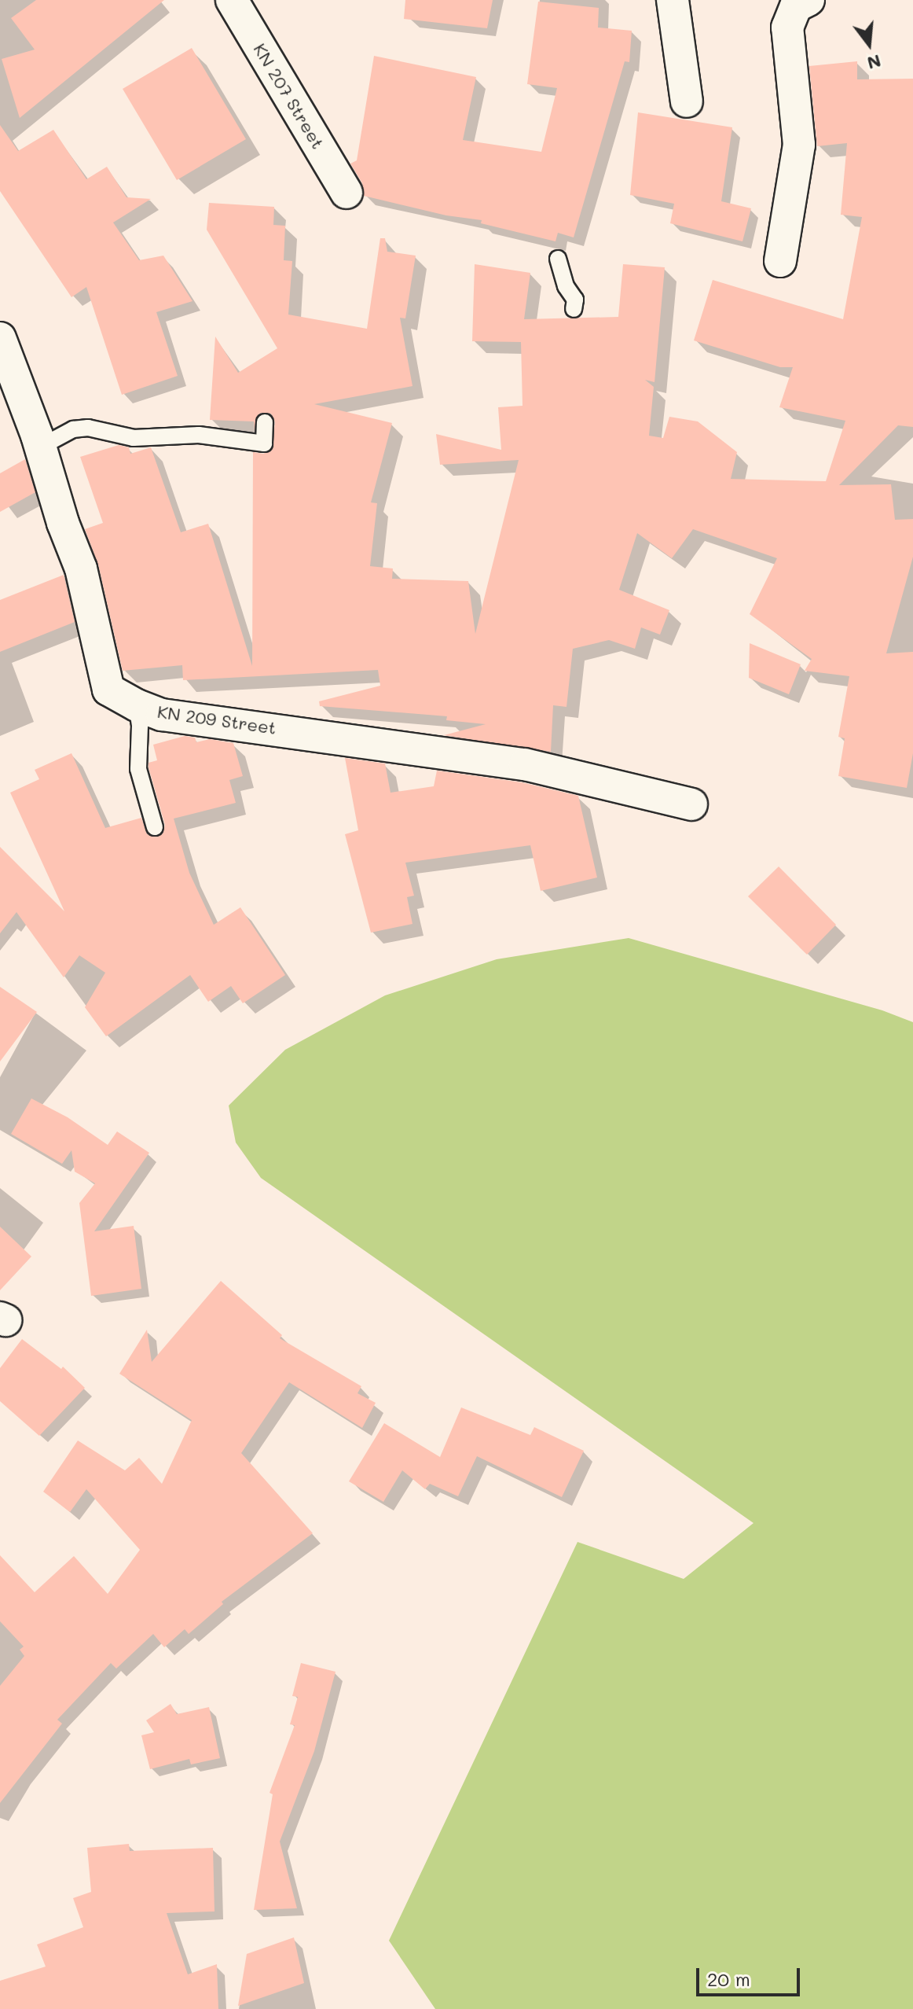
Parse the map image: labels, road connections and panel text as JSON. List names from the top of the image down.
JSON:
{
  "streets": {
    "street": ["KN 207 Street", "KN 209 Street"]
  },
  "scale_bar": "20 m",
  "north": "bottom"
}
